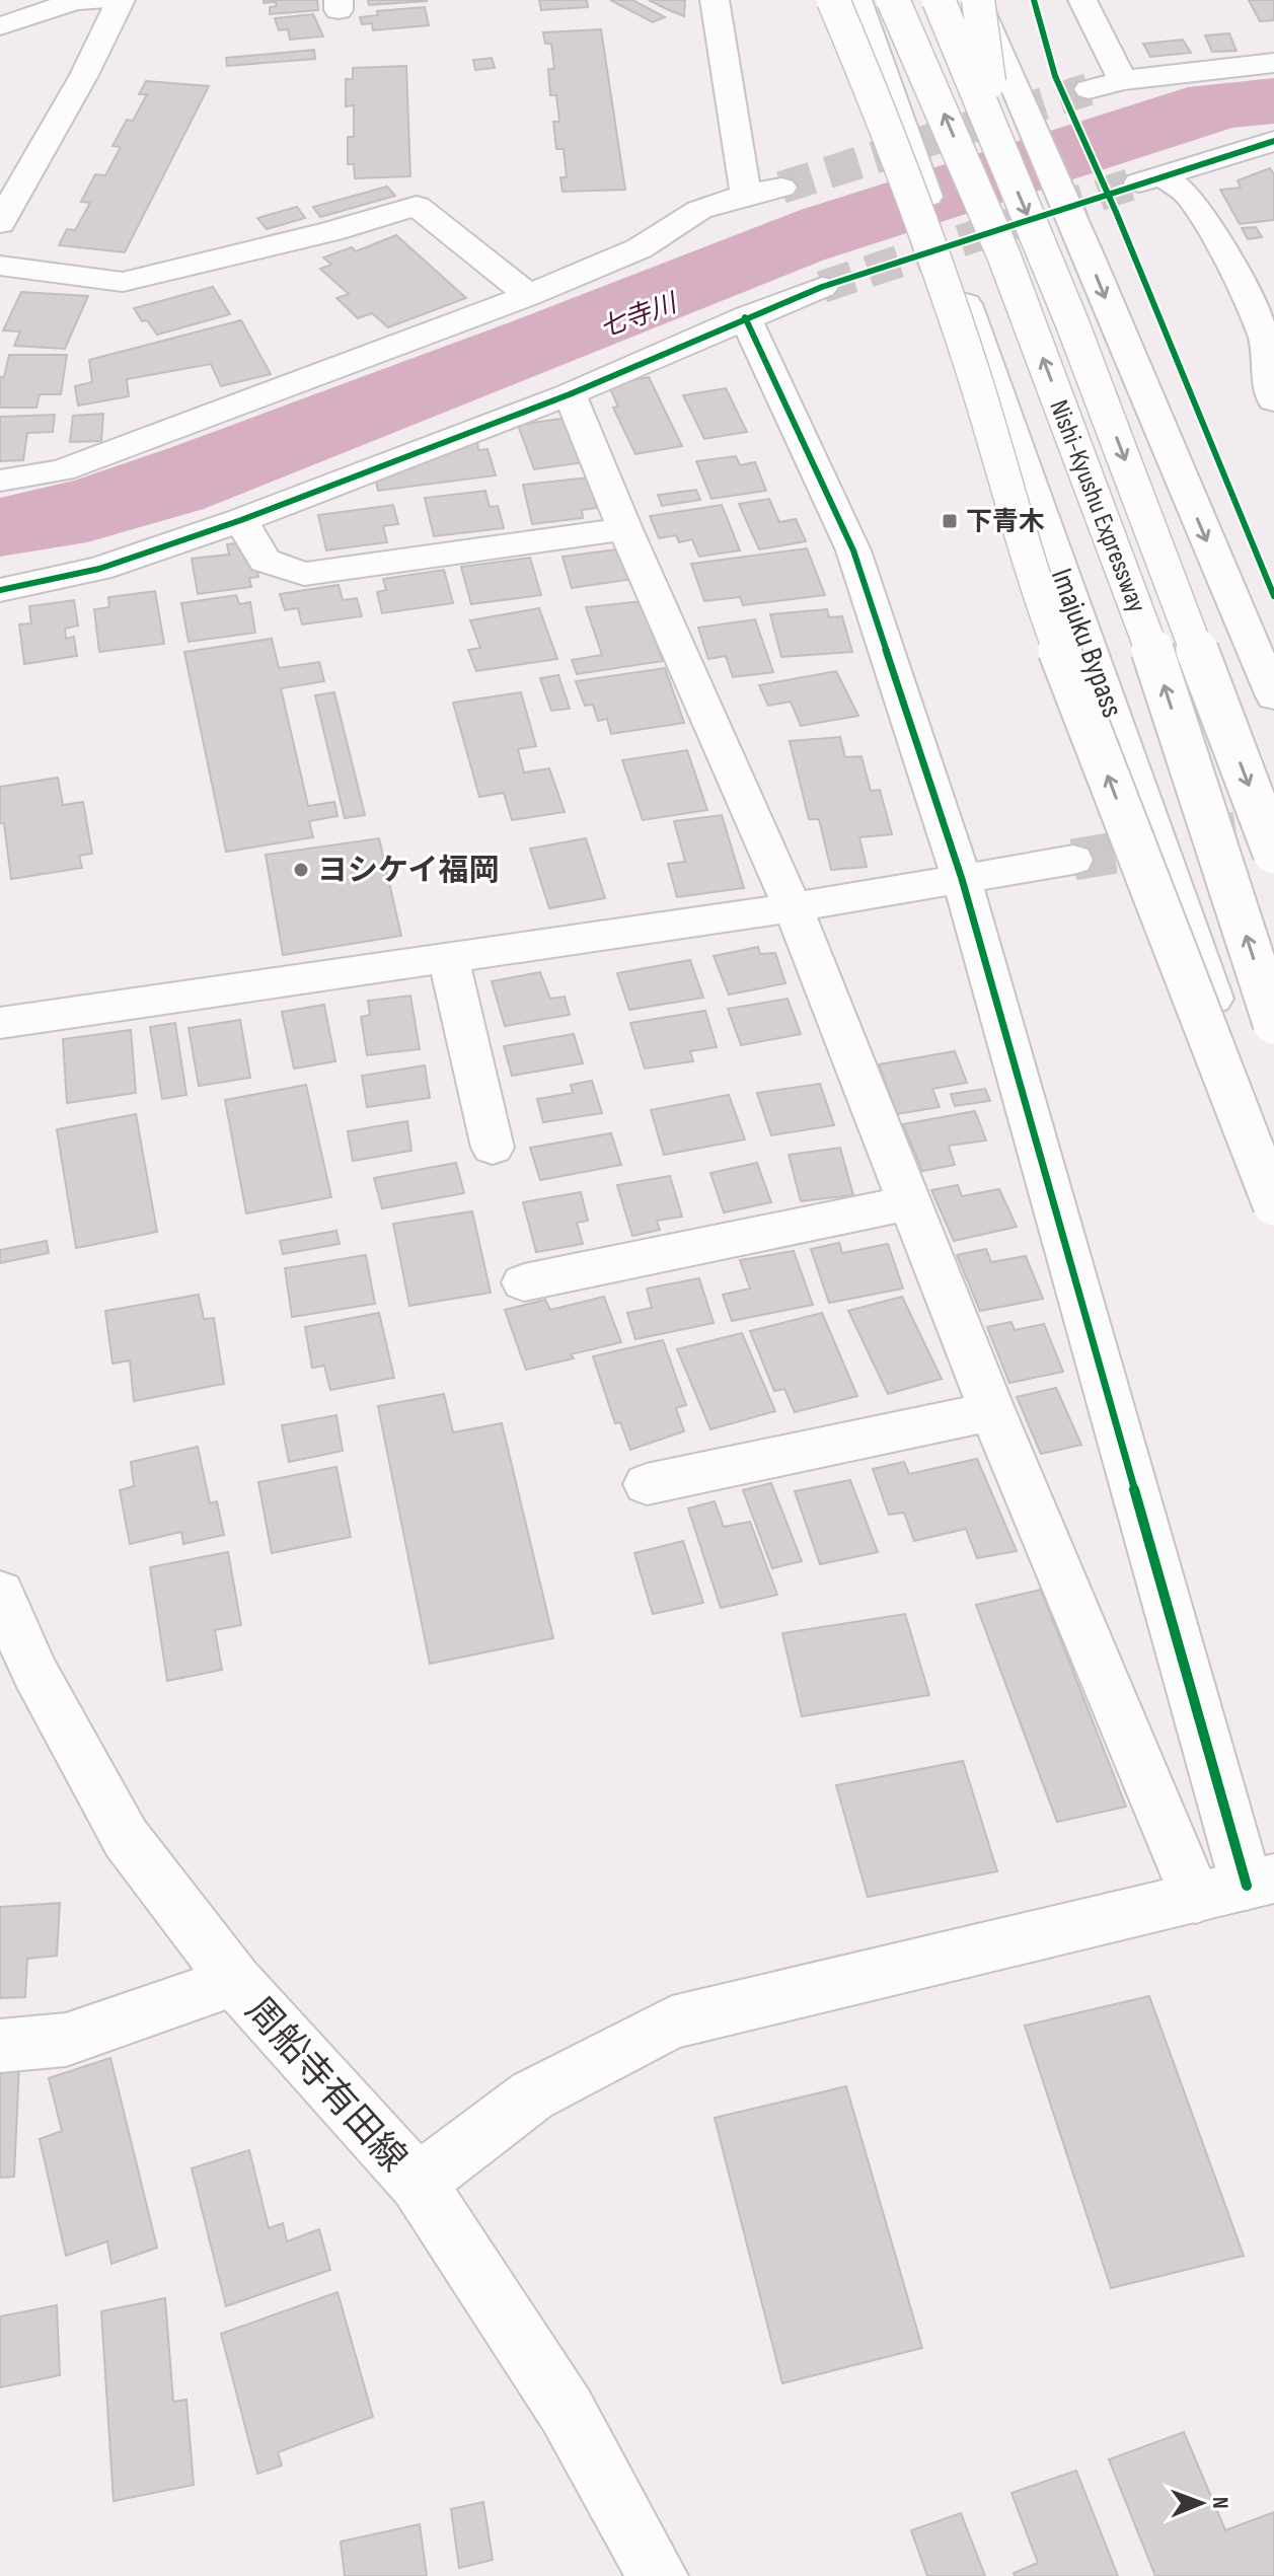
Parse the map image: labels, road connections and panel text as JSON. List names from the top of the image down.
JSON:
{
  "streets": {
    "main road": ["Nishi-Kyushu Expressway", "Imajuku Bypass", "周船寺有田線"]
  },
  "water": ["七寺川"],
  "places": {
    "transit": ["下青木"],
    "other": ["ヨシケイ福岡"]
  },
  "north": "right"
}
